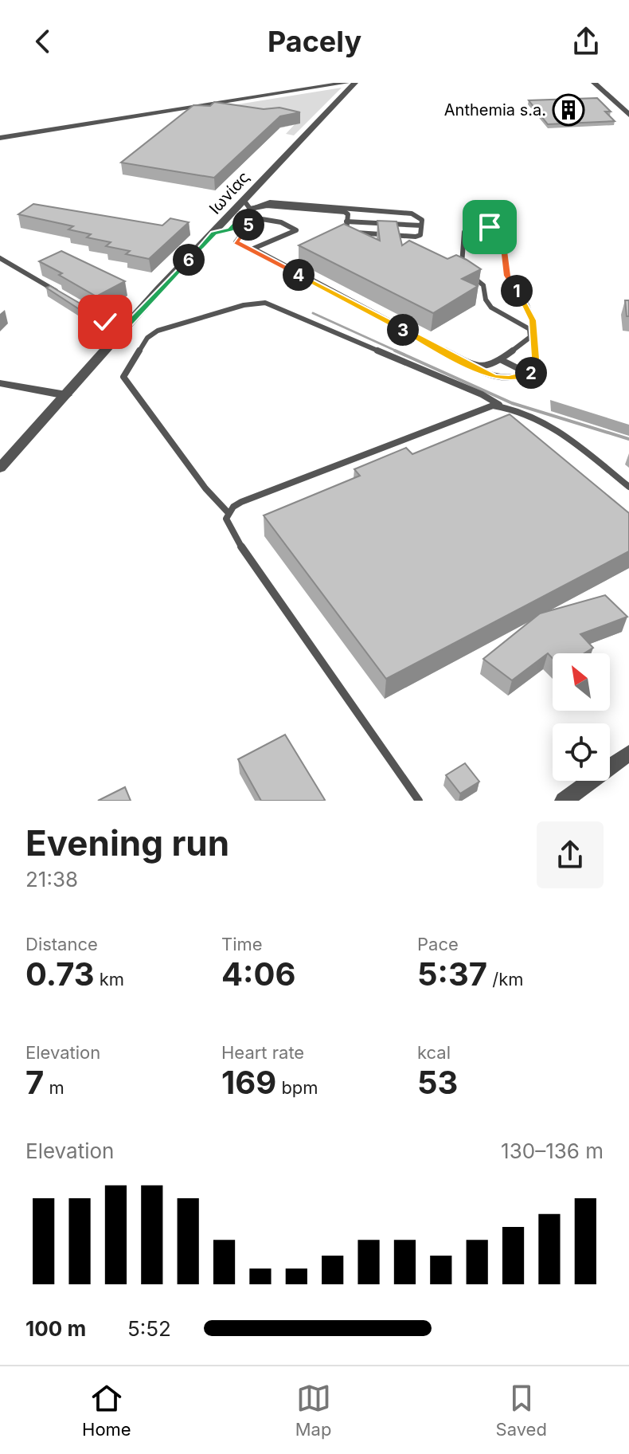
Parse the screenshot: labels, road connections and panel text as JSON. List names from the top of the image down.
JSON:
{
  "streets": {
    "street": ["Ιωνίας"]
  },
  "places": {
    "building": ["Anthemia s.a."]
  },
  "north": "top left",
  "page": {
    "header": "Pacely",
    "pins": [
      "5",
      "6",
      "4",
      "1",
      "3",
      "2"
    ],
    "heading": ["Evening run", "21:38"],
    "stats": [
      ["Distance", "0.73 km"],
      ["Time", "4:06"],
      ["Pace", "5:37 /km"],
      ["Elevation", "7 m"],
      ["Heart rate", "169 bpm"],
      ["kcal", "53"]
    ],
    "chart": ["Elevation", "130–136 m"],
    "list": [
      {
        "name": "100 m",
        "note": "5:52"
      }
    ],
    "tabs": ["Home", "Map", "Saved"]
  }
}
